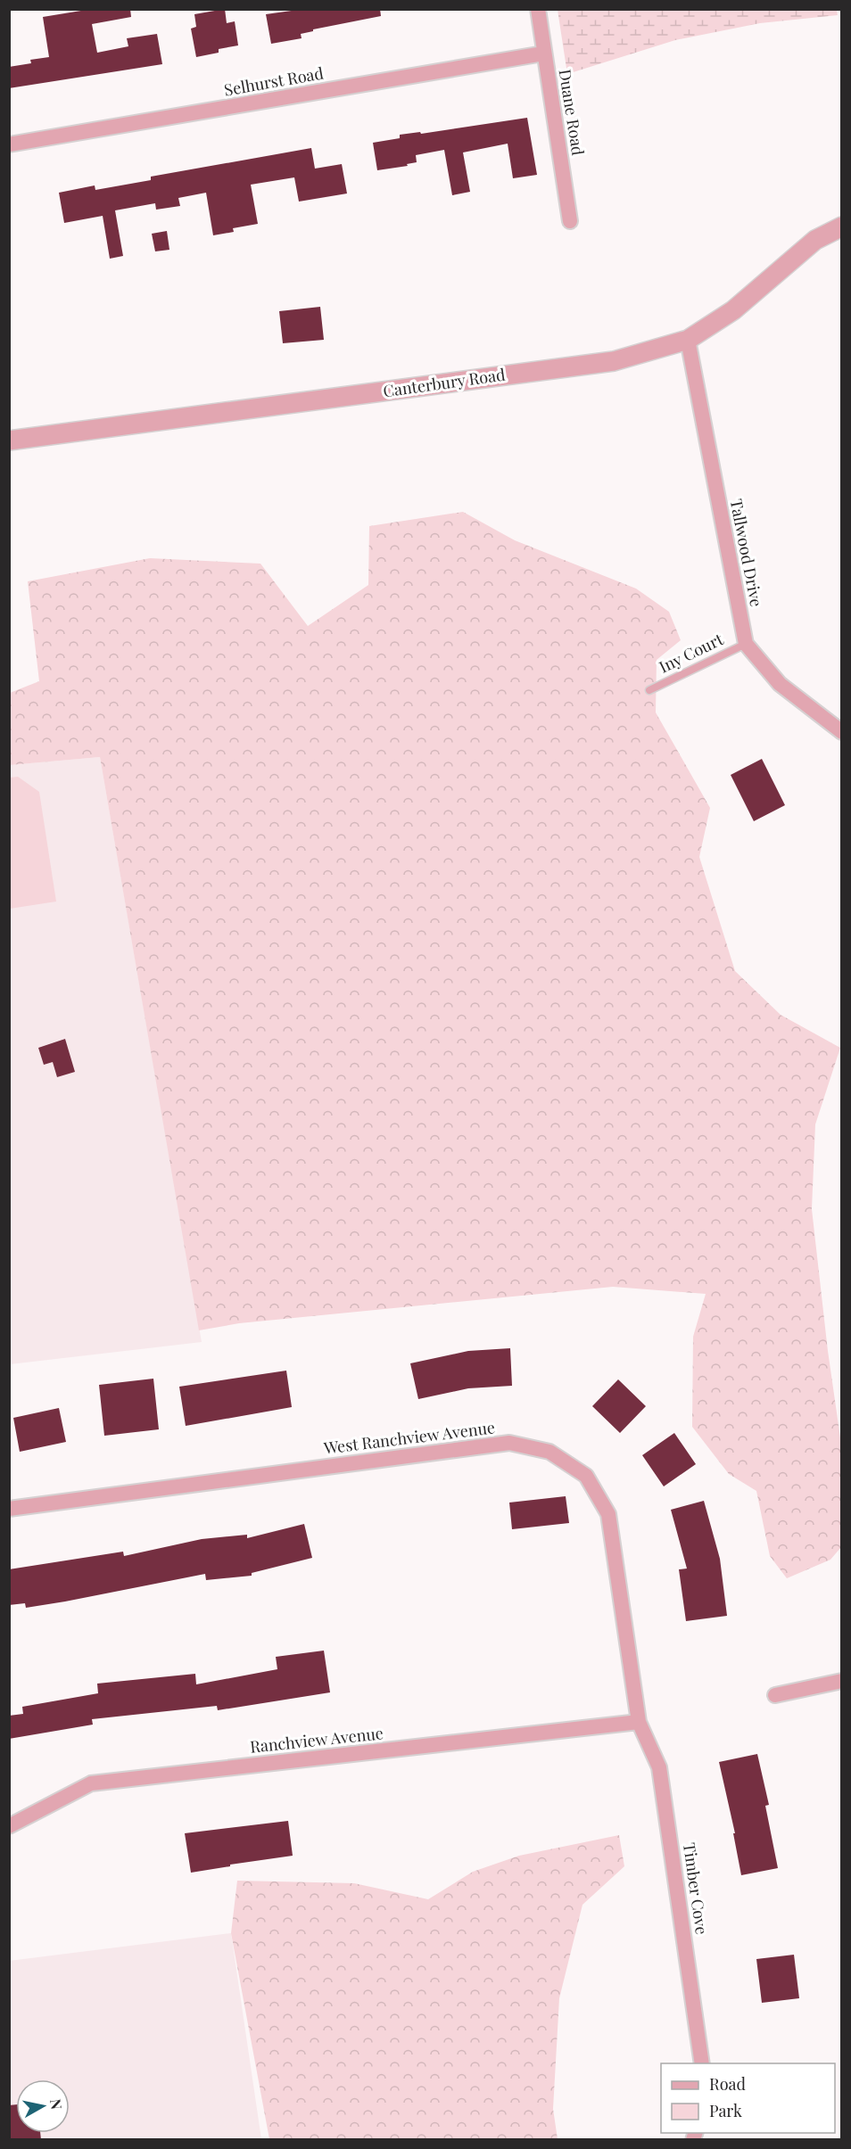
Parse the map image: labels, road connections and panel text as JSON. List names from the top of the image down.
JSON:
{
  "streets": {
    "street": [
      "Selhurst Road",
      "Duane Road",
      "Canterbury Road",
      "Tallwood Drive",
      "West Ranchview Avenue",
      "Ranchview Avenue",
      "Timber Cove"
    ],
    "lane": ["Iny Court"]
  },
  "crossings": [
    ["Selhurst Road", "Duane Road"],
    ["Canterbury Road", "Tallwood Drive"],
    ["Tallwood Drive", "Iny Court"],
    ["West Ranchview Avenue", "Ranchview Avenue"],
    ["West Ranchview Avenue", "Timber Cove"],
    ["Ranchview Avenue", "Timber Cove"]
  ],
  "legend": ["Road", "Park"],
  "north": "right"
}
